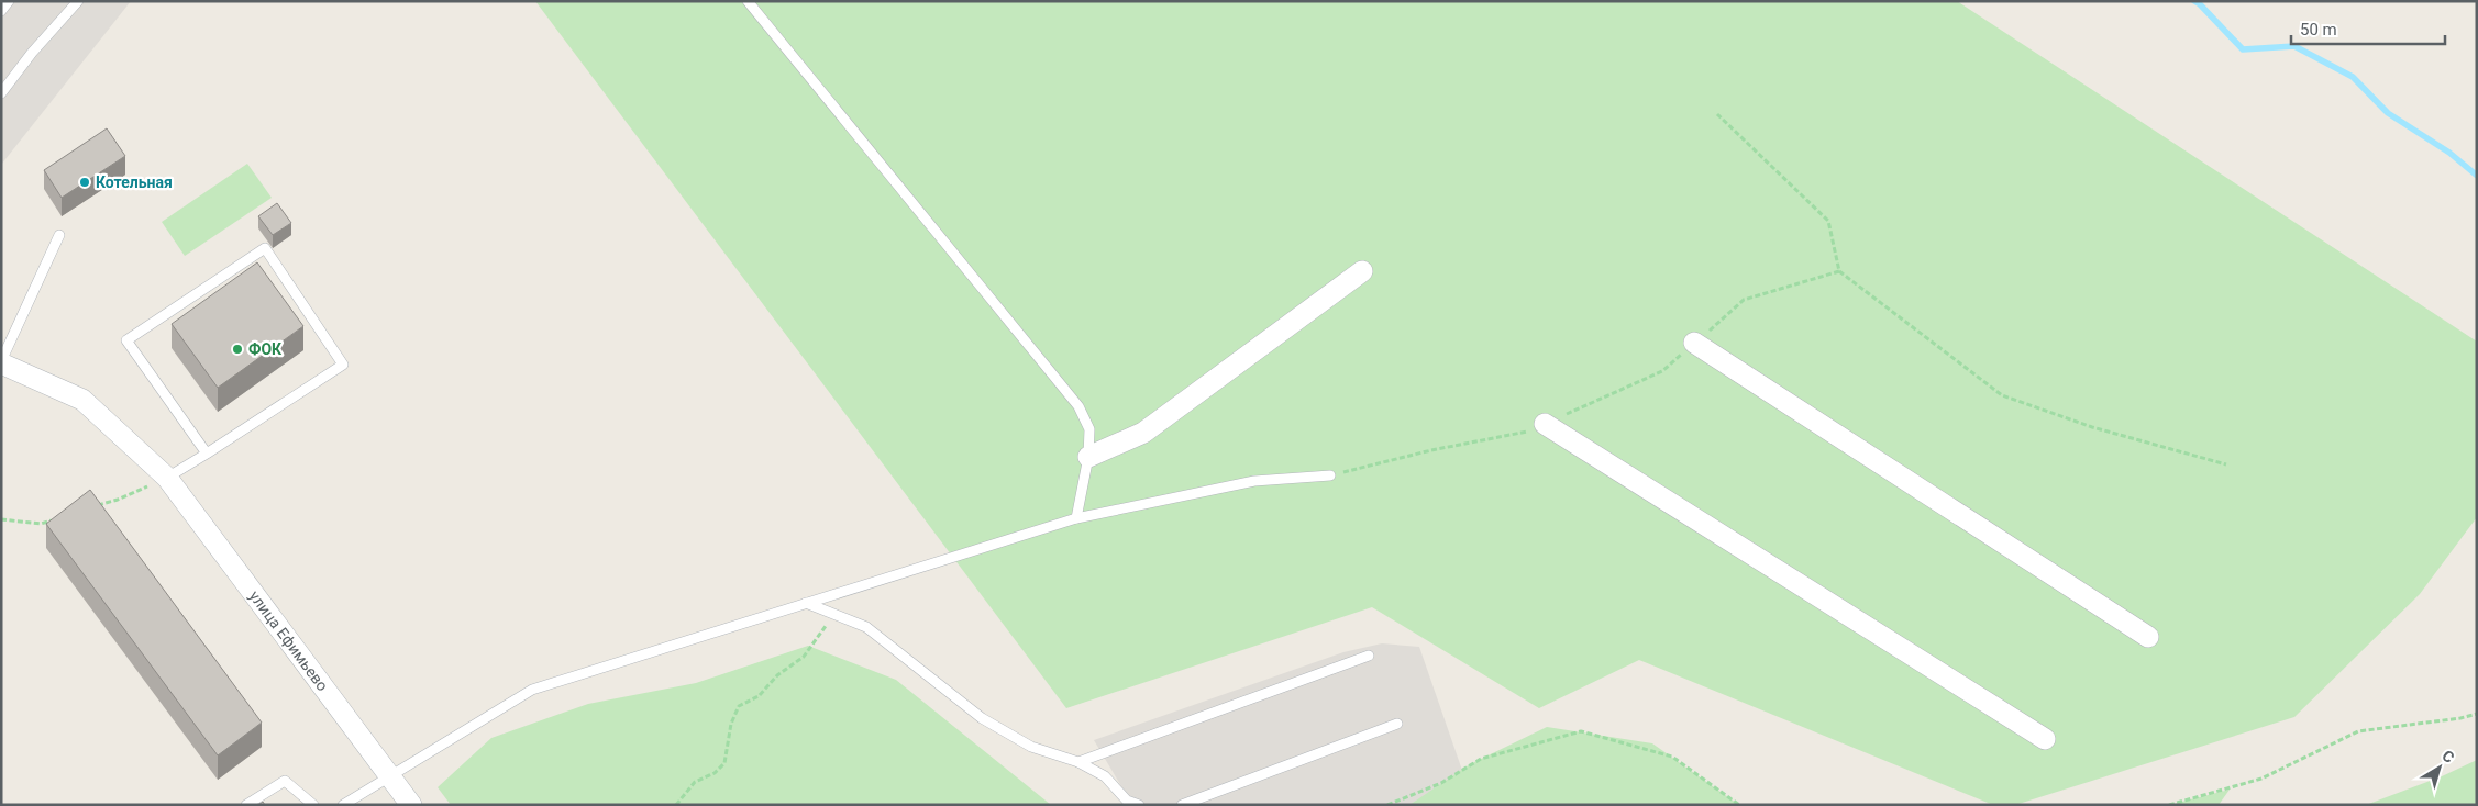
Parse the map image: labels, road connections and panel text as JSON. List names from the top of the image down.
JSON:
{
  "streets": {
    "street": ["улица Ефимьево"]
  },
  "places": ["Котельная", "ФОК"],
  "scale_bar": "50 m",
  "north": "top right"
}
